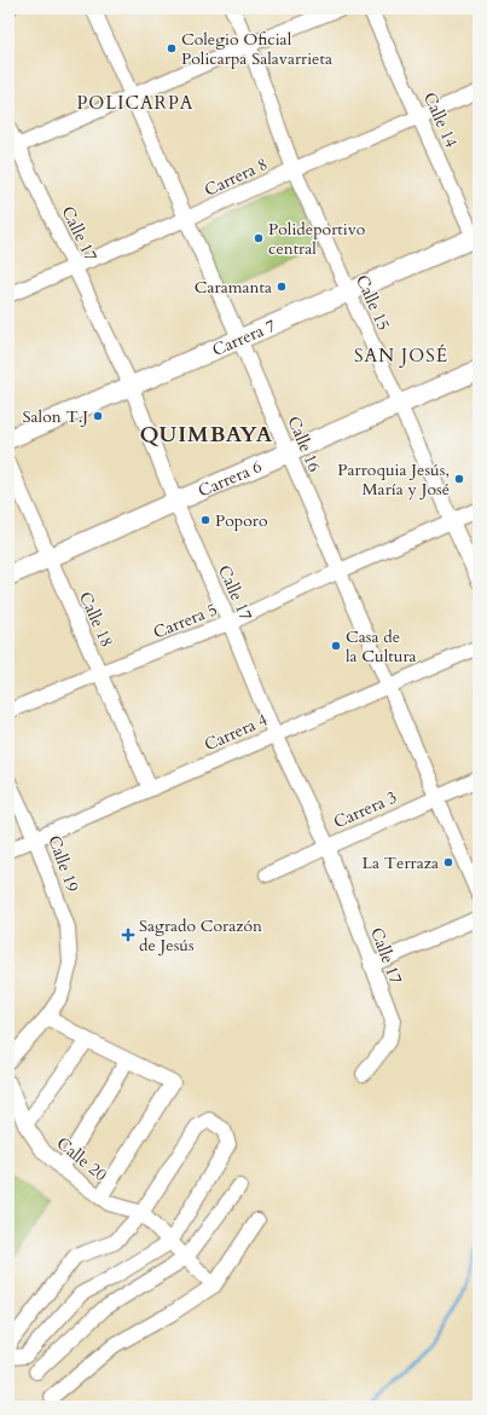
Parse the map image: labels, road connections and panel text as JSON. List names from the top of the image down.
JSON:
{
  "streets": {
    "main road": ["Carrera 7", "Carrera 6"],
    "street": [
      "Calle 14",
      "Carrera 8",
      "Calle 17",
      "Calle 15",
      "Calle 16",
      "Calle 18",
      "Carrera 5",
      "Carrera 4",
      "Carrera 3",
      "Calle 19",
      "Calle 20"
    ]
  },
  "crossings": [
    ["Calle 14", "Carrera 8"],
    ["Calle 14", "Carrera 7"],
    ["Carrera 8", "Calle 17"],
    ["Carrera 8", "Calle 15"],
    ["Carrera 8", "Calle 16"],
    ["Calle 17", "Carrera 7"],
    ["Calle 17", "Carrera 6"],
    ["Calle 17", "Carrera 5"],
    ["Calle 17", "Carrera 4"],
    ["Calle 17", "Carrera 3"],
    ["Calle 15", "Carrera 7"],
    ["Calle 15", "Carrera 6"],
    ["Calle 15", "Carrera 5"],
    ["Carrera 7", "Calle 16"],
    ["Calle 16", "Carrera 6"],
    ["Calle 16", "Carrera 5"],
    ["Calle 16", "Carrera 4"],
    ["Calle 16", "Carrera 3"],
    ["Carrera 6", "Calle 18"],
    ["Calle 18", "Carrera 5"],
    ["Calle 18", "Carrera 4"],
    ["Carrera 4", "Calle 19"]
  ],
  "districts": ["POLICARPA", "SAN JOSÉ", "QUIMBAYA"],
  "places": {
    "other": [
      "Colegio Oficial Policarpa Salavarrieta",
      "Polideportivo central",
      "Caramanta",
      "Salon T.J",
      "Parroquia Jesús, María y José",
      "Poporo",
      "Casa de la Cultura",
      "La Terraza"
    ],
    "health": ["Sagrado Corazón de Jesús"]
  }
}
